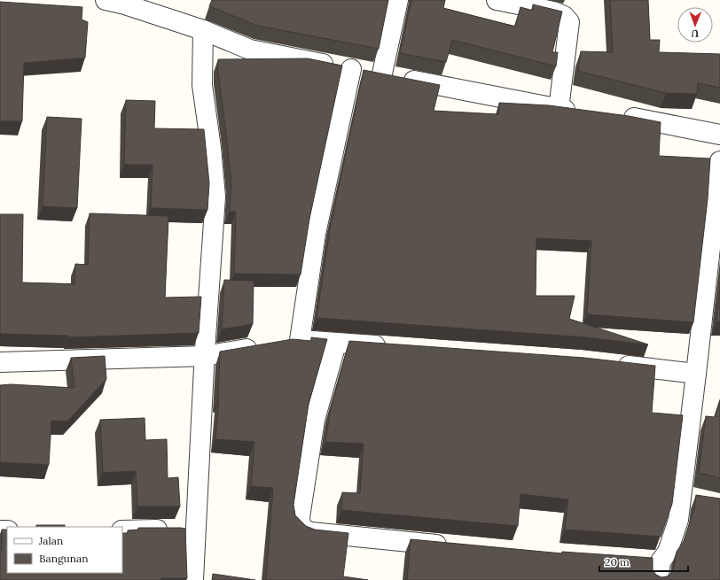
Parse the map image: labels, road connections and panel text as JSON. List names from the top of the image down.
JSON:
{
  "legend": ["Jalan", "Bangunan"],
  "scale_bar": "20 m",
  "north": "bottom"
}
